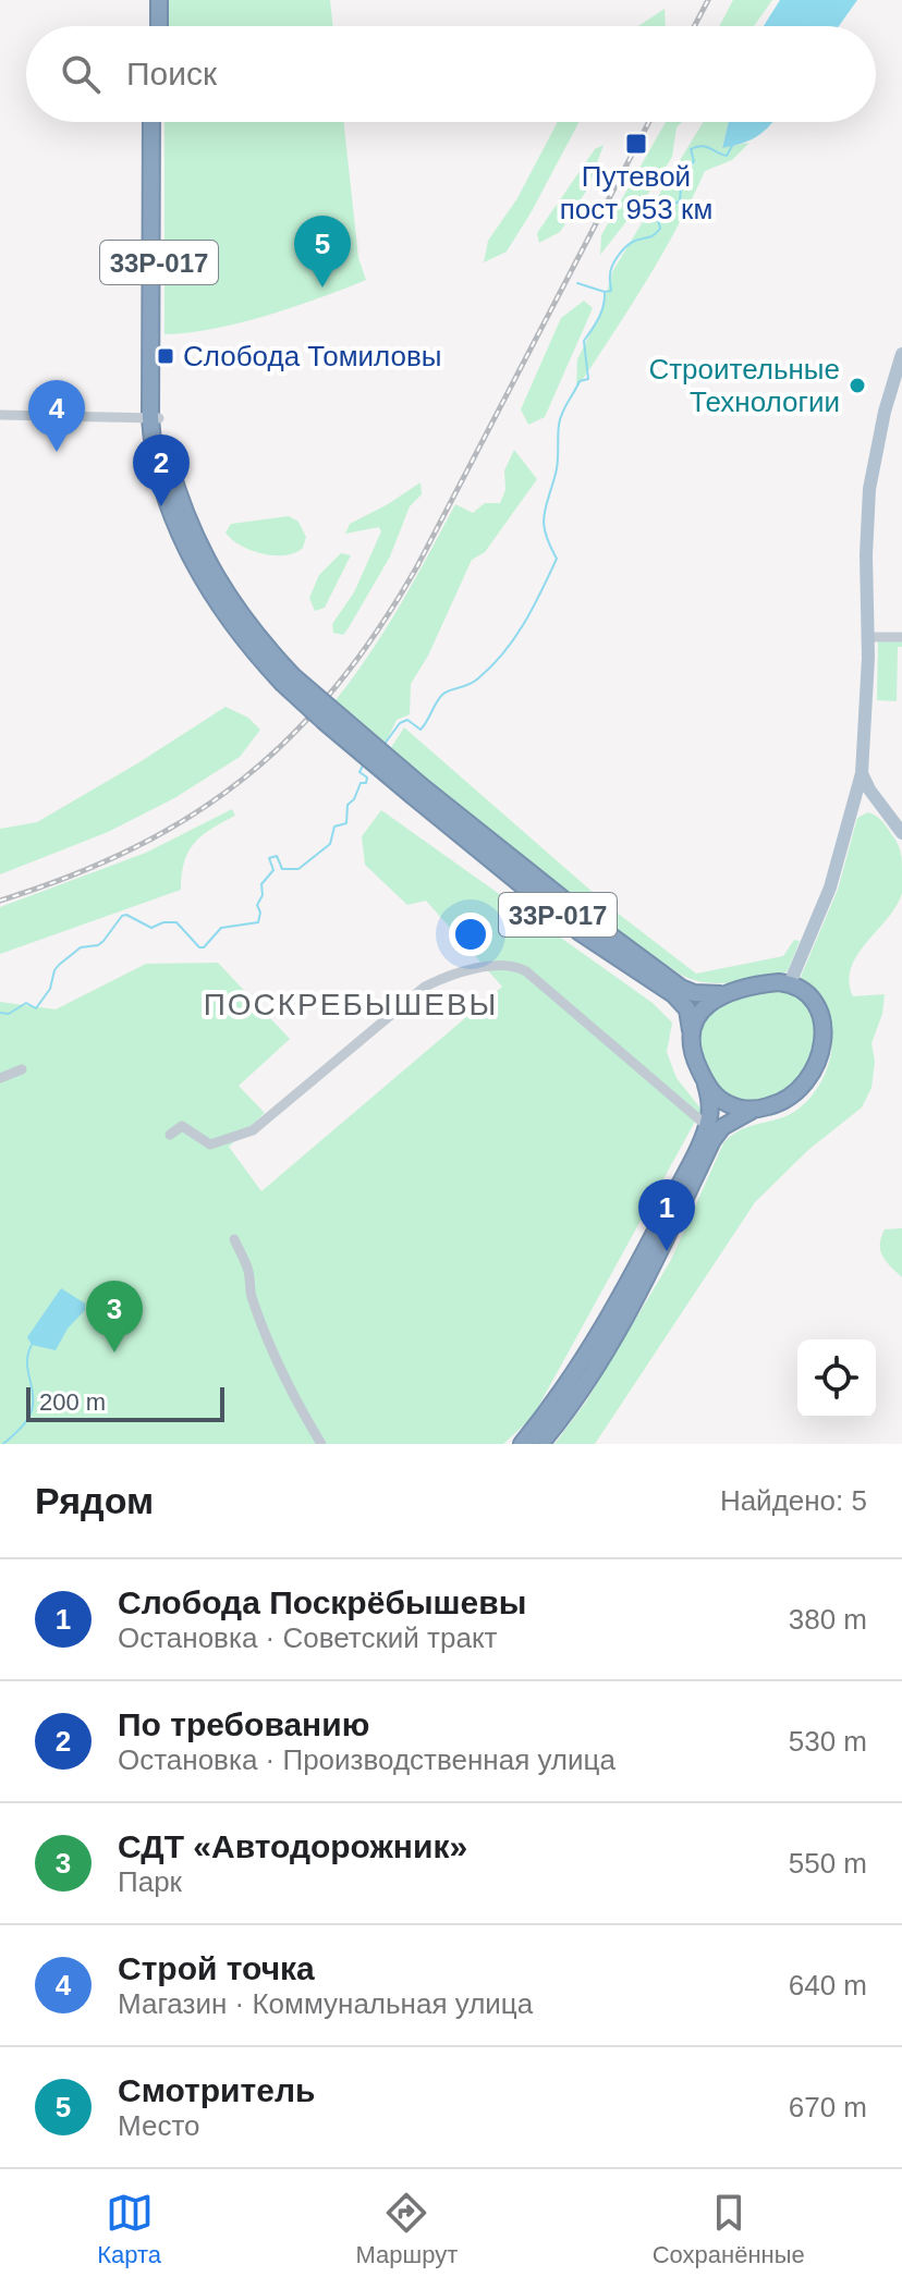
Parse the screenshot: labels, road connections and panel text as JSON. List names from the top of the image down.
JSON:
{
  "streets": {
    "highway": ["33Р-017"]
  },
  "districts": ["ПОСКРЕБЫШЕВЫ"],
  "places": {
    "transit": ["Путевой пост 953 км", "Слобода Томиловы"],
    "other": ["Строительные Технологии"]
  },
  "scale_bar": "200 m",
  "page": {
    "search": "Поиск",
    "pins": [
      "5",
      "4",
      "2",
      "1",
      "3"
    ],
    "scale": "200 m",
    "heading": ["Рядом", "Найдено: 5"],
    "list": [
      {
        "mark": "1",
        "name": "Слобода Поскрёбышевы",
        "note": "Остановка · Советский тракт",
        "value": "380 m"
      },
      {
        "mark": "2",
        "name": "По требованию",
        "note": "Остановка · Производственная улица",
        "value": "530 m"
      },
      {
        "mark": "3",
        "name": "СДТ «Автодорожник»",
        "note": "Парк",
        "value": "550 m"
      },
      {
        "mark": "4",
        "name": "Строй точка",
        "note": "Магазин · Коммунальная улица",
        "value": "640 m"
      },
      {
        "mark": "5",
        "name": "Смотритель",
        "note": "Место",
        "value": "670 m"
      }
    ],
    "nav": ["Карта", "Маршрут", "Сохранённые"]
  }
}
